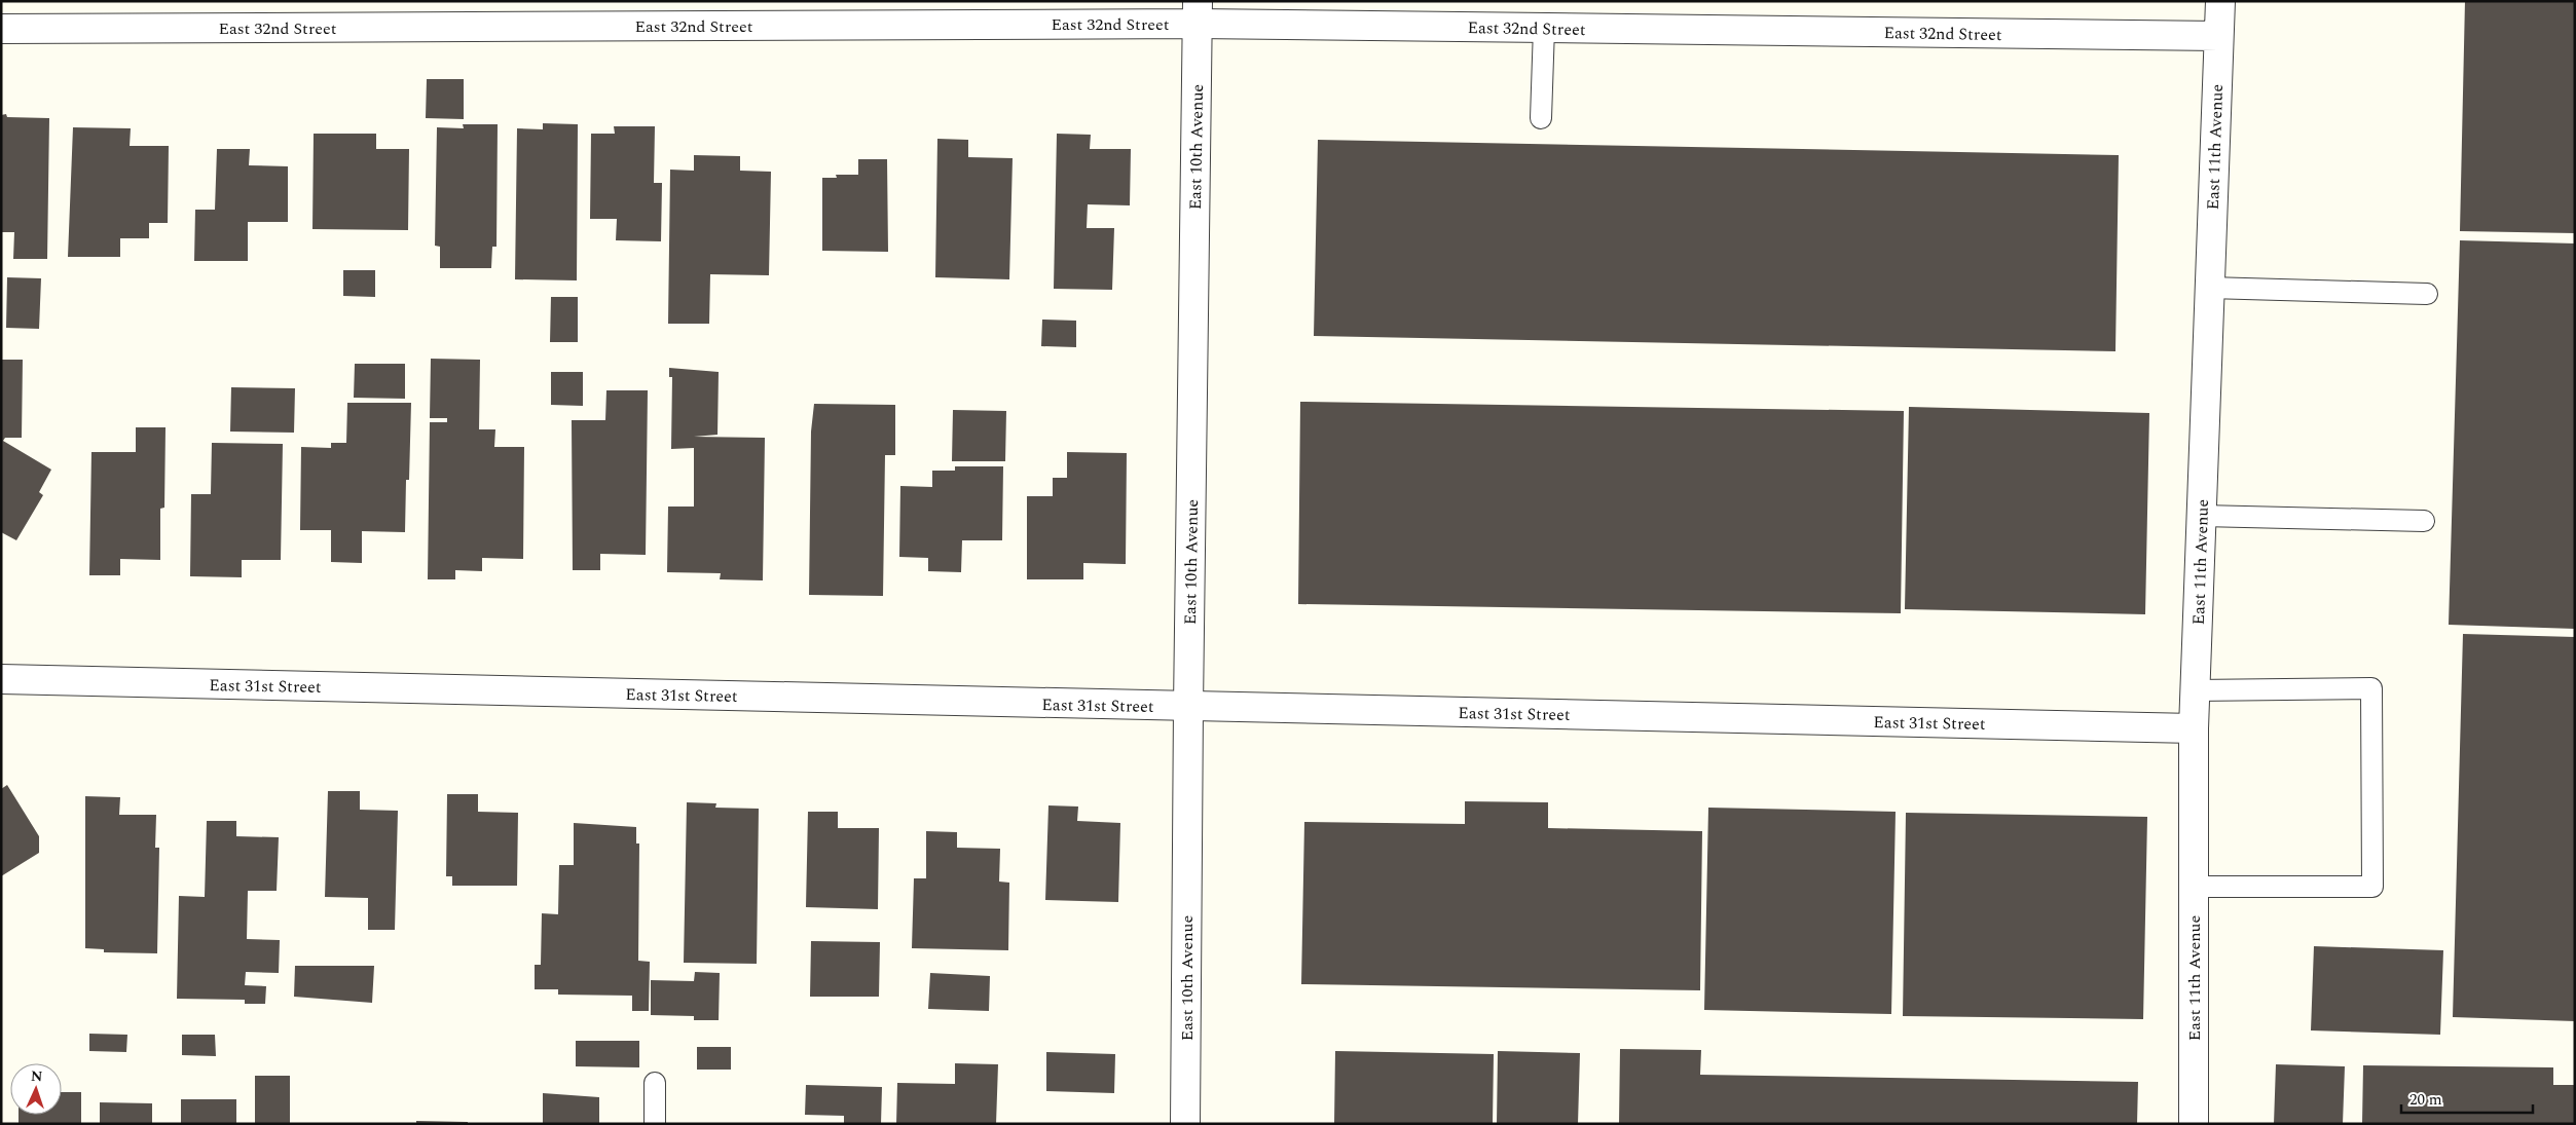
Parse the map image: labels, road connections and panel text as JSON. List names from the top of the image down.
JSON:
{
  "streets": {
    "street": [
      "East 32nd Street",
      "East 10th Avenue",
      "East 11th Avenue",
      "East 31st Street"
    ]
  },
  "crossings": [
    ["East 32nd Street", "East 10th Avenue"],
    ["East 32nd Street", "East 11th Avenue"],
    ["East 10th Avenue", "East 31st Street"],
    ["East 11th Avenue", "East 31st Street"]
  ],
  "scale_bar": "20 m",
  "north": "top"
}
